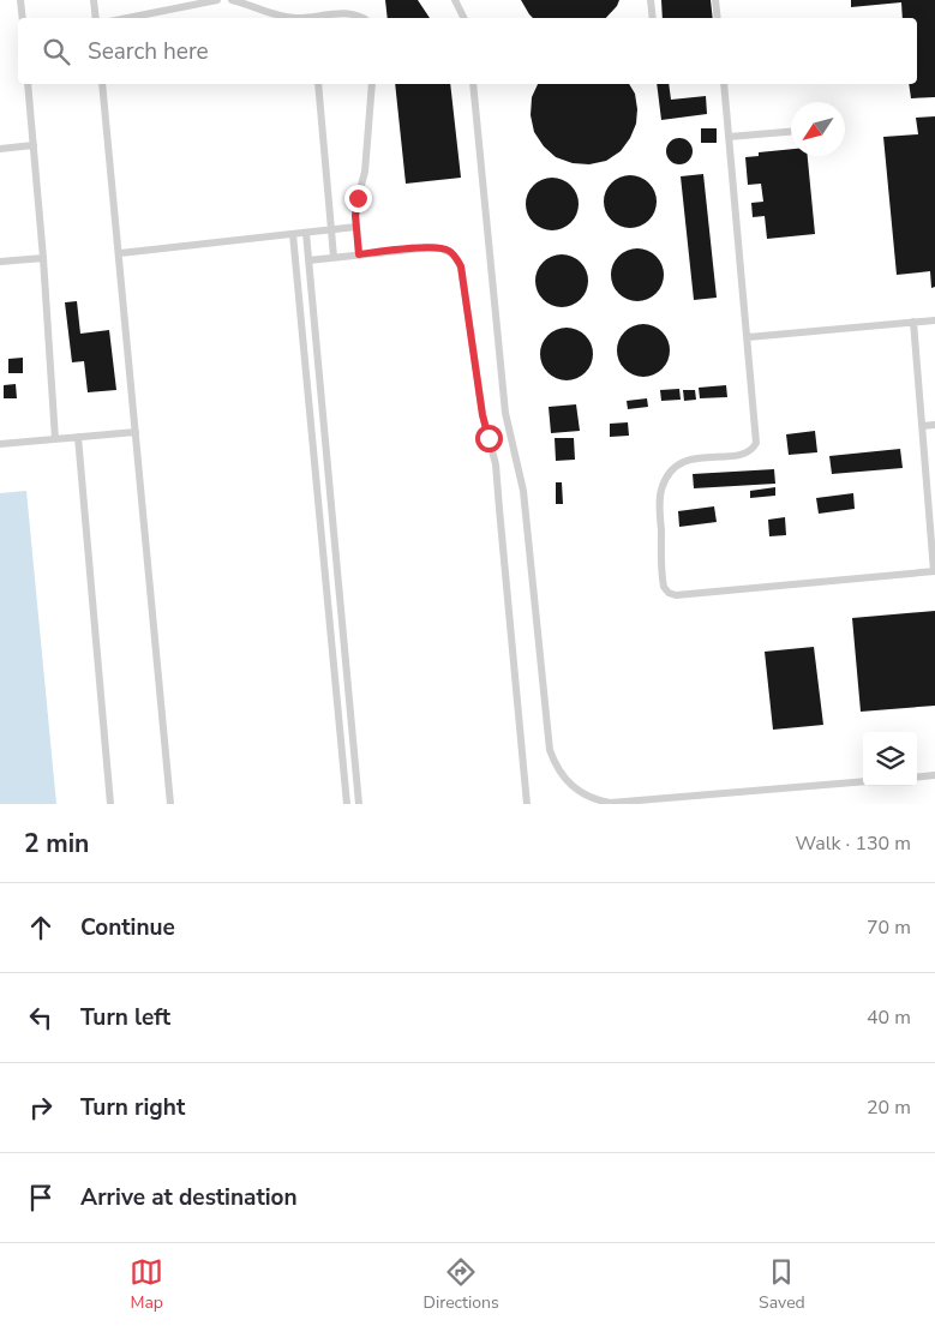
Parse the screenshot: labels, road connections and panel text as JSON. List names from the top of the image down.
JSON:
{
  "north": "bottom left",
  "page": {
    "search": "Search here",
    "heading": ["2 min", "Walk · 130 m"],
    "list": [
      ["Continue", "70 m"],
      ["Turn left", "40 m"],
      ["Turn right", "20 m"],
      "Arrive at destination"
    ],
    "nav": ["Map", "Directions", "Saved"]
  }
}
